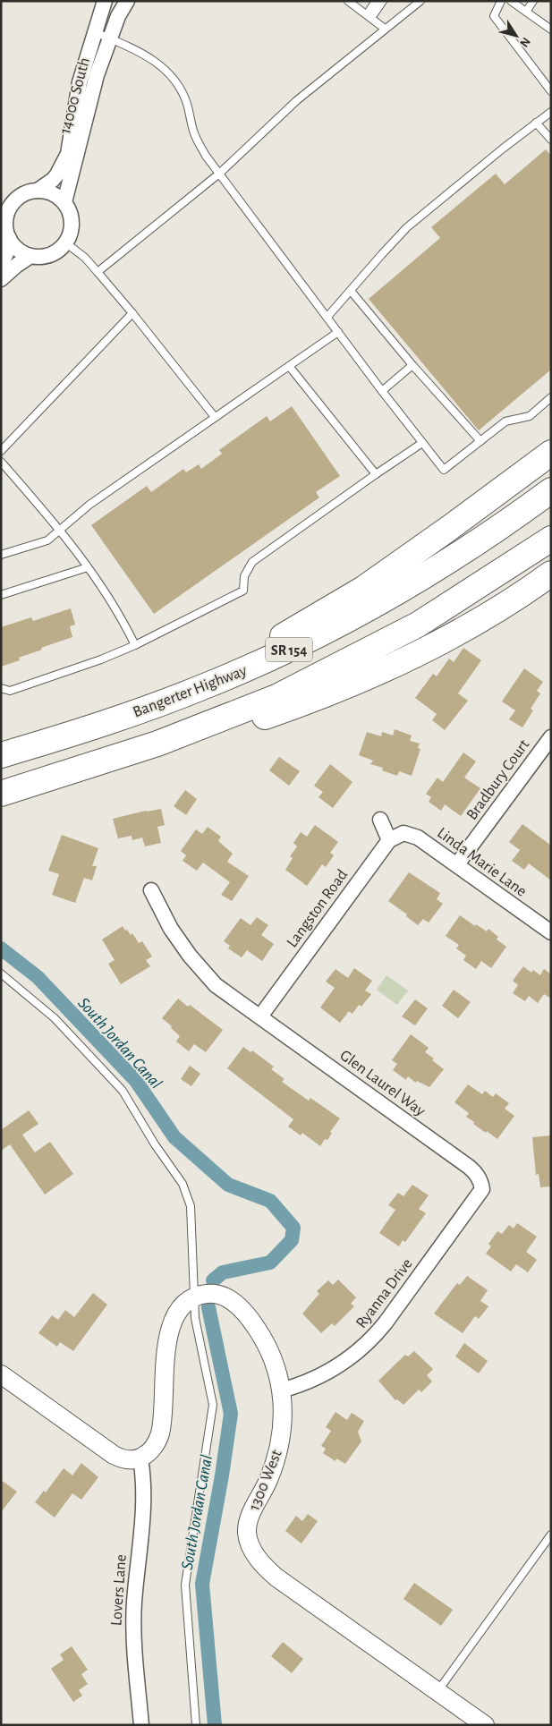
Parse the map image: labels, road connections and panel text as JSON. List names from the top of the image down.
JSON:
{
  "streets": {
    "highway": ["SR 154", "Bangerter Highway"],
    "street": [
      "14000 South",
      "Bradbury Court",
      "Linda Marie Lane",
      "Langston Road",
      "Glen Laurel Way",
      "Ryanna Drive",
      "1300 West",
      "Lovers Lane"
    ]
  },
  "crossings": [
    ["Bradbury Court", "Linda Marie Lane"],
    ["Linda Marie Lane", "Langston Road"],
    ["Langston Road", "Glen Laurel Way"],
    ["Glen Laurel Way", "Ryanna Drive"],
    ["Ryanna Drive", "1300 West"]
  ],
  "water": ["South Jordan Canal"],
  "north": "bottom right"
}
